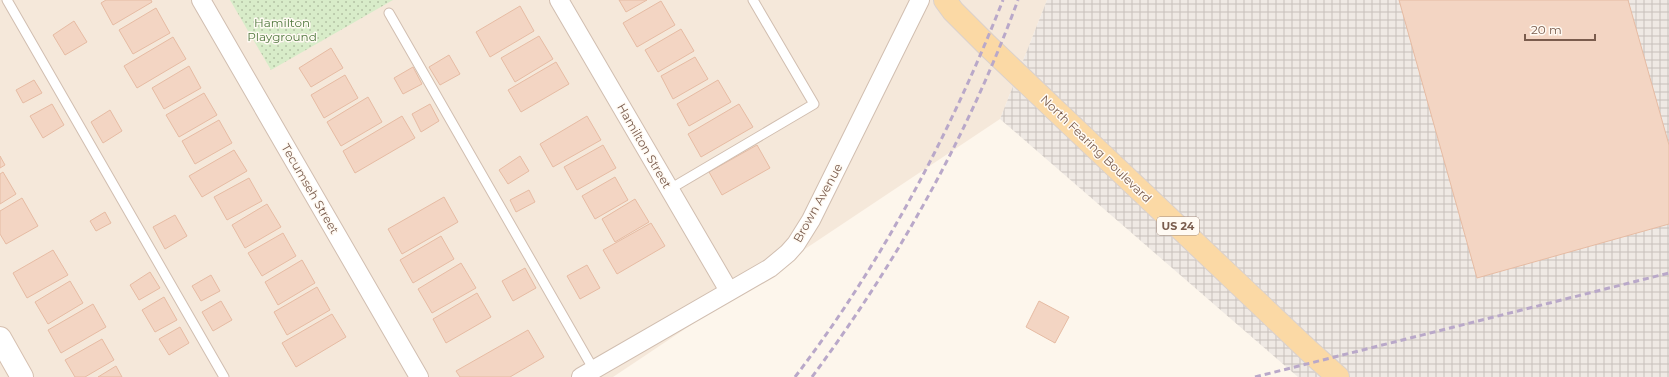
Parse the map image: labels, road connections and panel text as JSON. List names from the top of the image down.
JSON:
{
  "streets": {
    "main road": ["North Fearing Boulevard", "US 24"],
    "street": ["Hamilton Street", "Tecumseh Street", "Brown Avenue"]
  },
  "crossings": [
    ["Hamilton Street", "Brown Avenue"]
  ],
  "parks": ["Hamilton Playground"],
  "scale_bar": "20 m"
}
